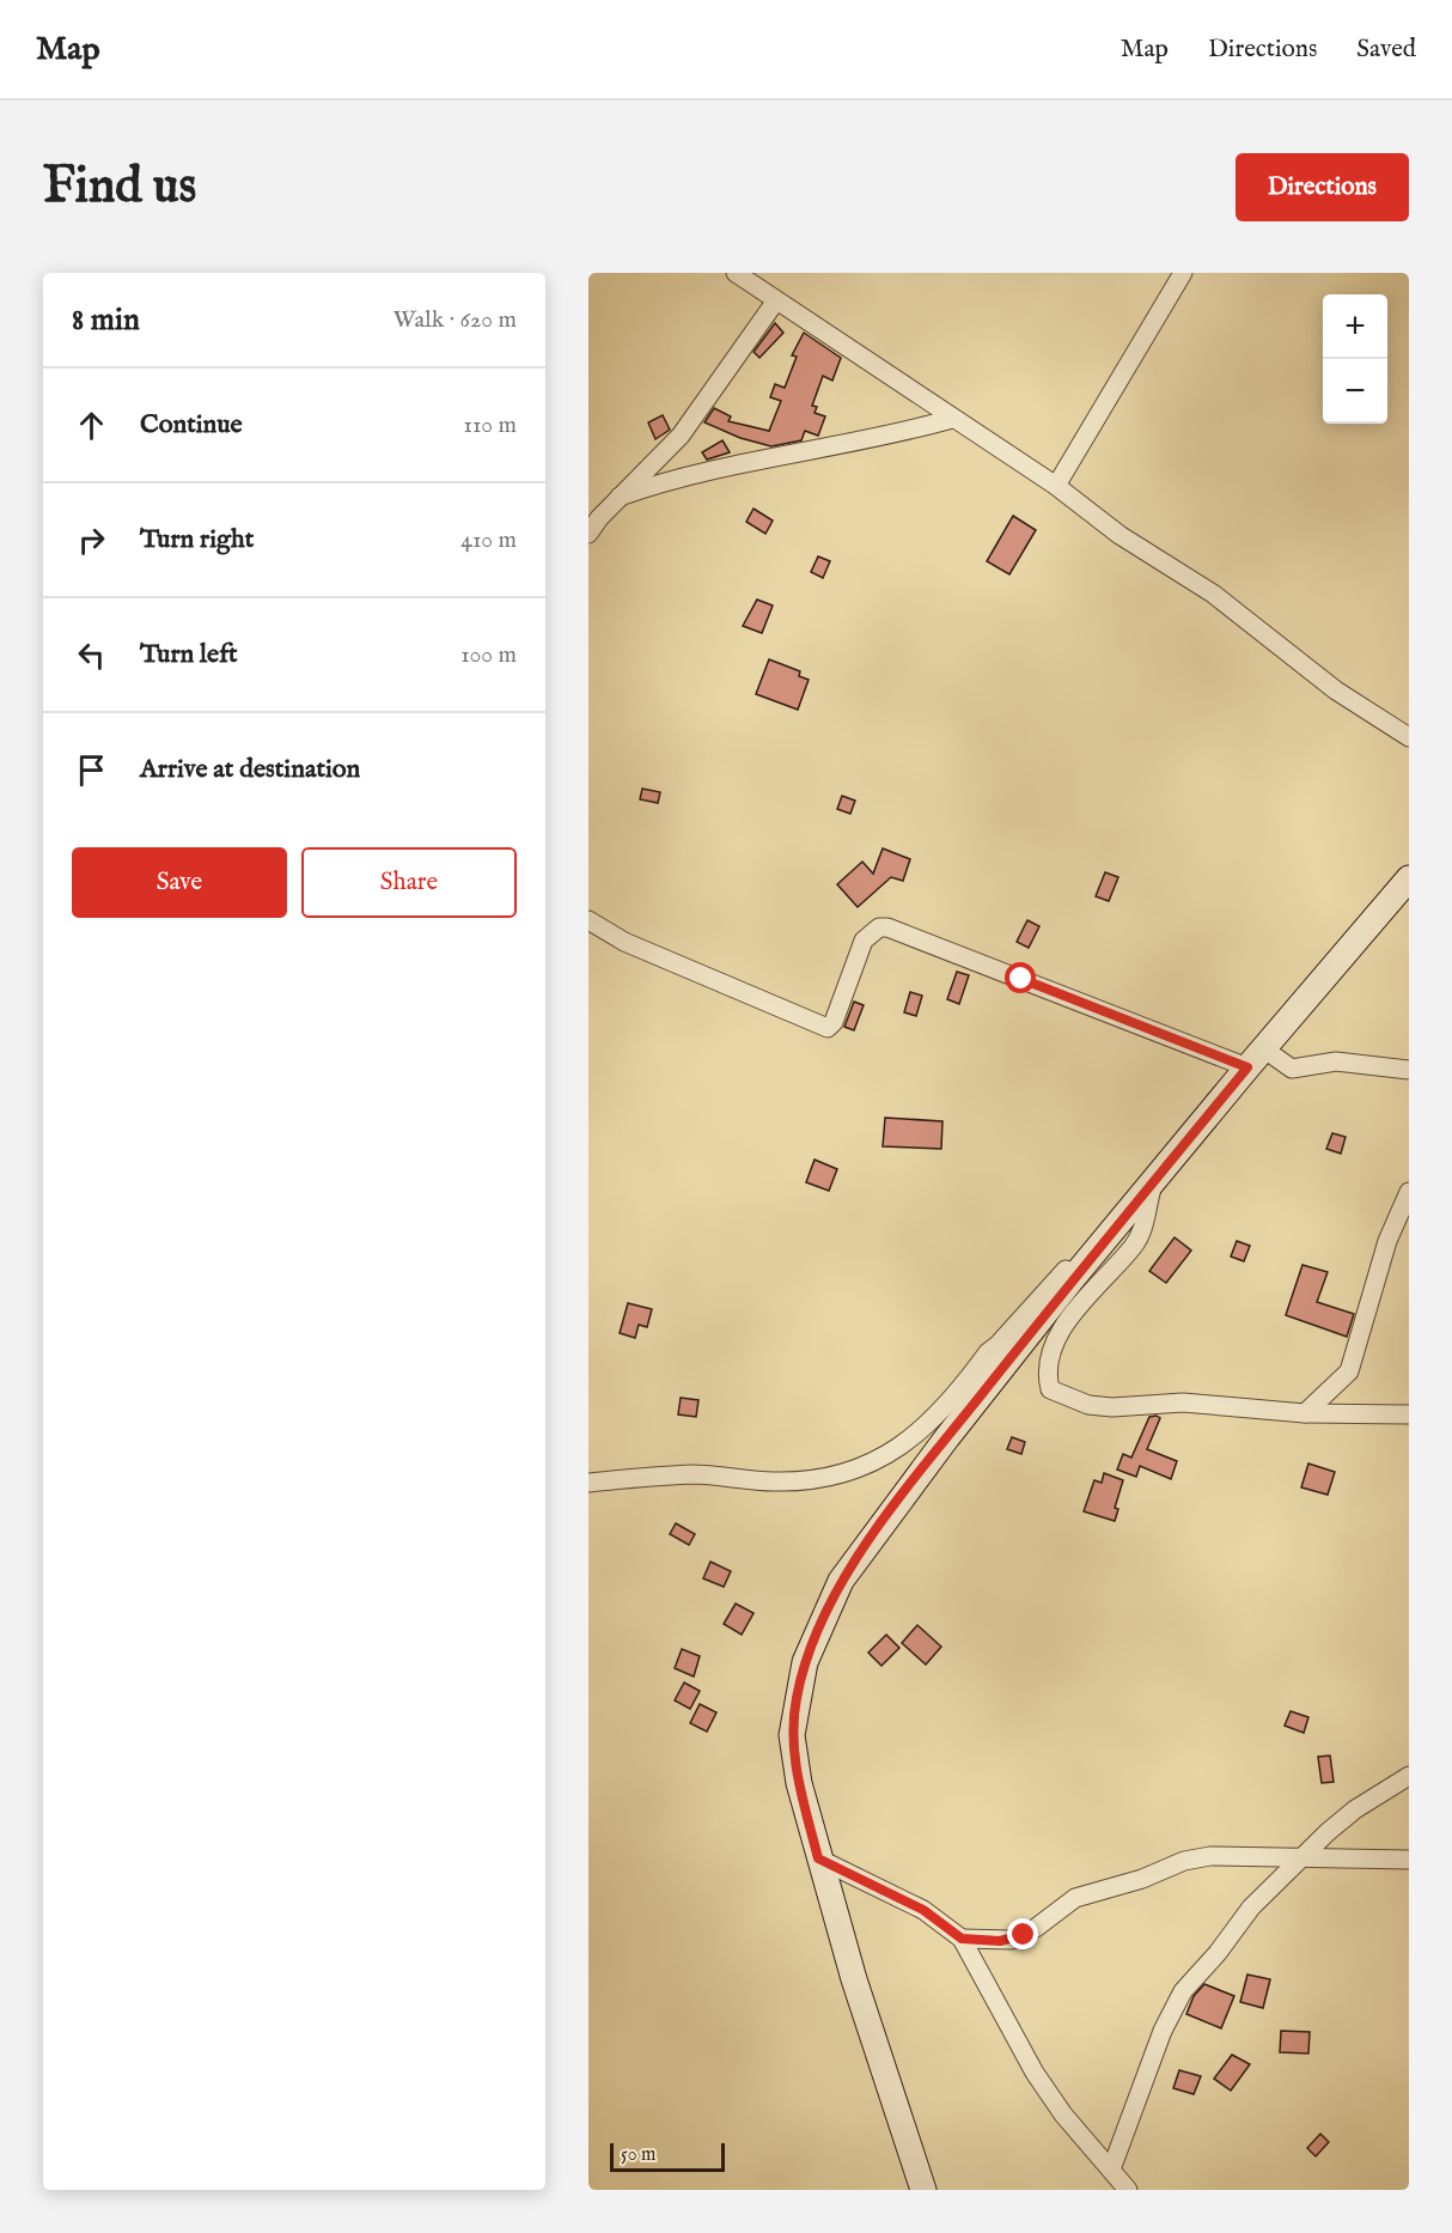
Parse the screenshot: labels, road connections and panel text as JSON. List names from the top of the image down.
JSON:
{
  "scale_bar": "50 m",
  "page": {
    "header": "Map",
    "nav": ["Map", "Directions", "Saved"],
    "buttons": [
      "Directions",
      ["Save", "Share"]
    ],
    "title": "Find us",
    "heading": ["8 min", "Walk · 620 m"],
    "map_buttons": ["+", "−"],
    "list": [
      ["Continue", "110 m"],
      ["Turn right", "410 m"],
      ["Turn left", "100 m"],
      "Arrive at destination"
    ],
    "scale": "50 m"
  }
}
